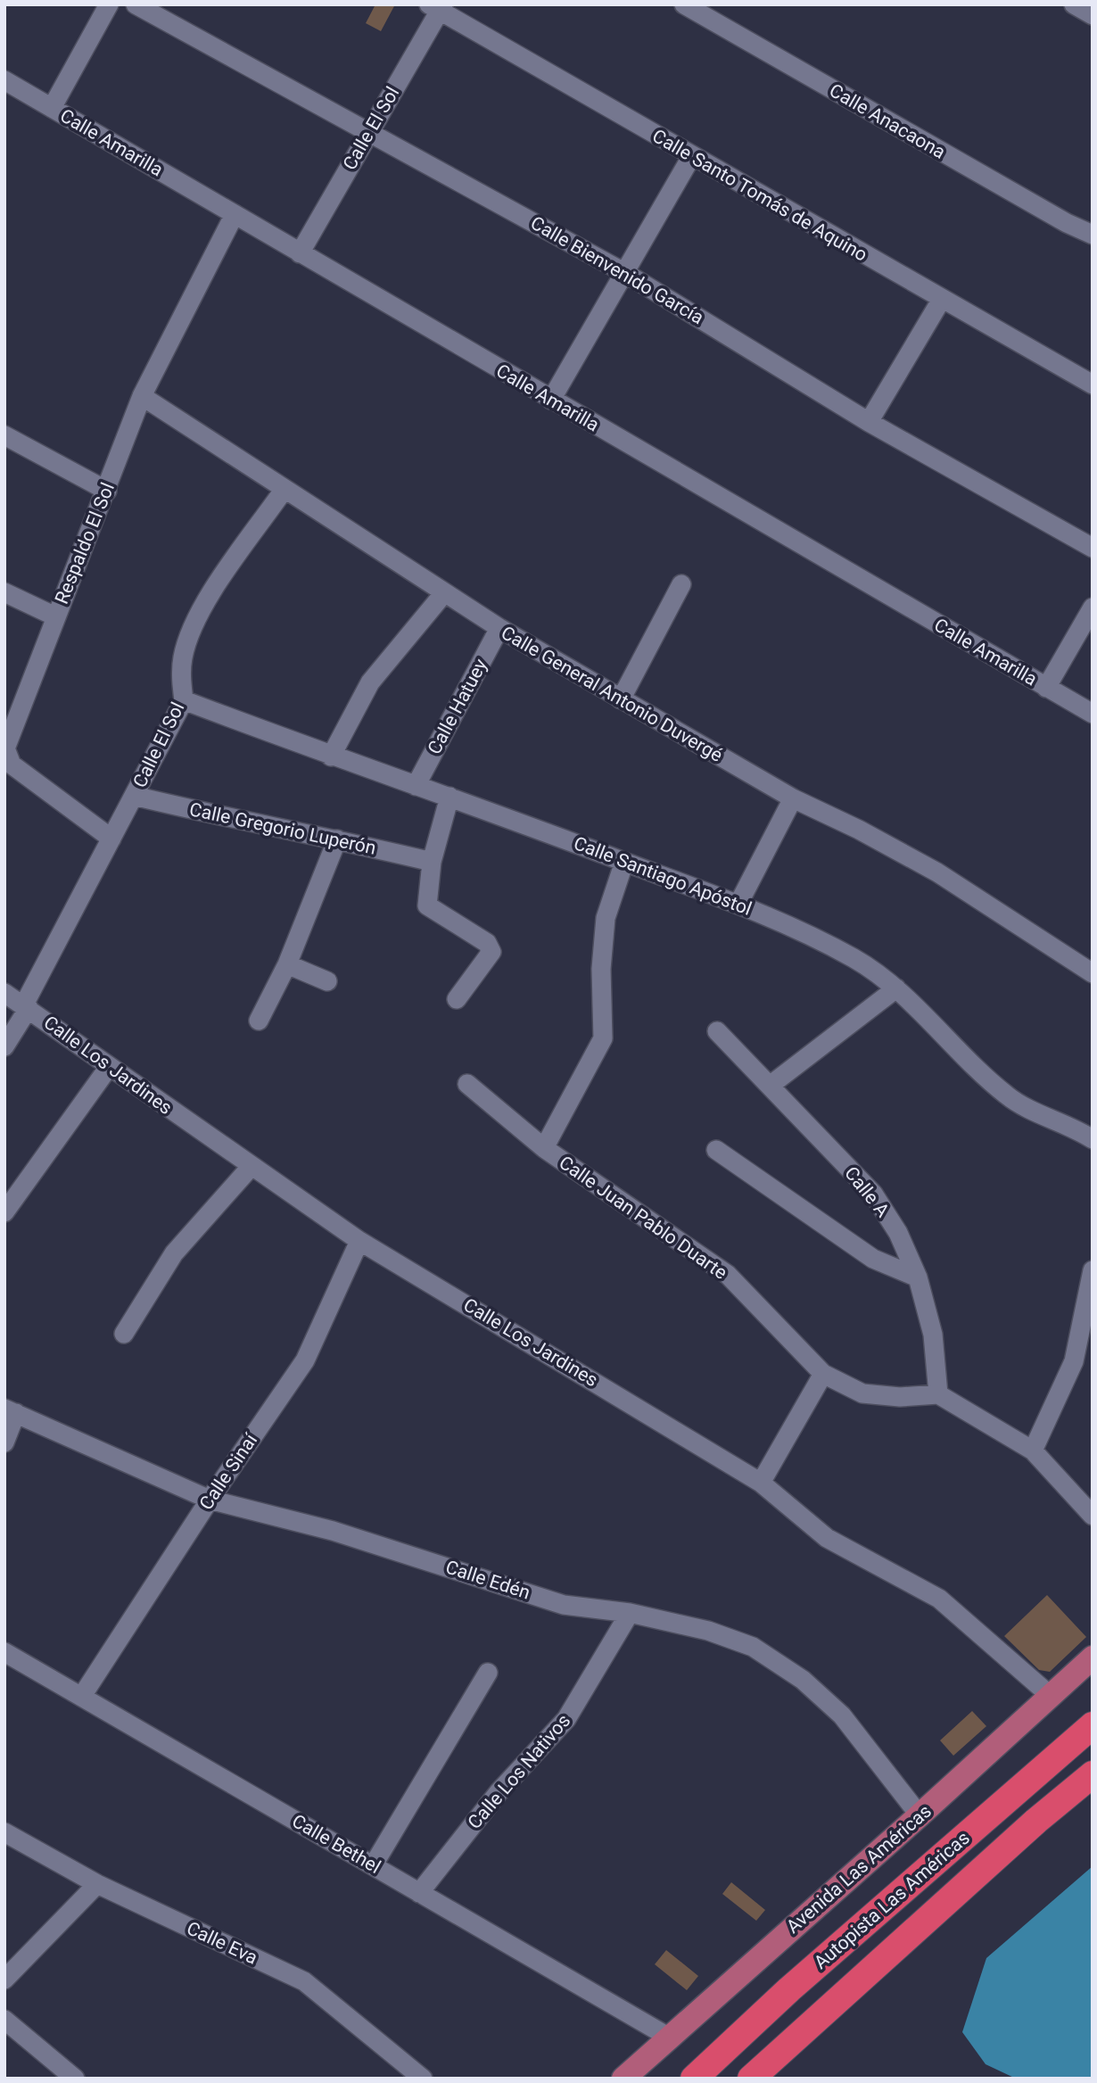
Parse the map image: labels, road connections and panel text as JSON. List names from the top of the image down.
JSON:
{
  "streets": {
    "highway": ["Autopista Las Américas"],
    "main road": ["Avenida Las Américas"],
    "street": [
      "Calle Anacaona",
      "Calle El Sol",
      "Calle Amarilla",
      "Calle Santo Tomás de Aquino",
      "Calle Bienvenido García",
      "Respaldo El Sol",
      "Calle General Antonio Duvergé",
      "Calle Hatuey",
      "Calle Gregorio Luperón",
      "Calle Santiago Apóstol",
      "Calle Los Jardines",
      "Calle A",
      "Calle Juan Pablo Duarte",
      "Calle Sinaí",
      "Calle Edén",
      "Calle Los Nativos",
      "Calle Bethel",
      "Calle Eva"
    ]
  },
  "crossings": [
    ["Calle El Sol", "Calle Amarilla"],
    ["Calle El Sol", "Calle Santo Tomás de Aquino"],
    ["Calle El Sol", "Calle Bienvenido García"],
    ["Calle El Sol", "Respaldo El Sol"],
    ["Calle El Sol", "Calle General Antonio Duvergé"],
    ["Calle El Sol", "Calle Gregorio Luperón"],
    ["Calle El Sol", "Calle Santiago Apóstol"],
    ["Calle El Sol", "Calle Los Jardines"],
    ["Calle Amarilla", "Respaldo El Sol"],
    ["Respaldo El Sol", "Calle General Antonio Duvergé"],
    ["Calle General Antonio Duvergé", "Calle Hatuey"],
    ["Calle Hatuey", "Calle Santiago Apóstol"],
    ["Calle Los Jardines", "Calle Sinaí"],
    ["Calle Los Jardines", "Avenida Las Américas"],
    ["Calle A", "Calle Juan Pablo Duarte"],
    ["Calle Sinaí", "Calle Edén"],
    ["Calle Sinaí", "Calle Bethel"],
    ["Calle Edén", "Calle Los Nativos"],
    ["Calle Edén", "Avenida Las Américas"],
    ["Calle Los Nativos", "Calle Bethel"],
    ["Calle Bethel", "Avenida Las Américas"]
  ]
}
